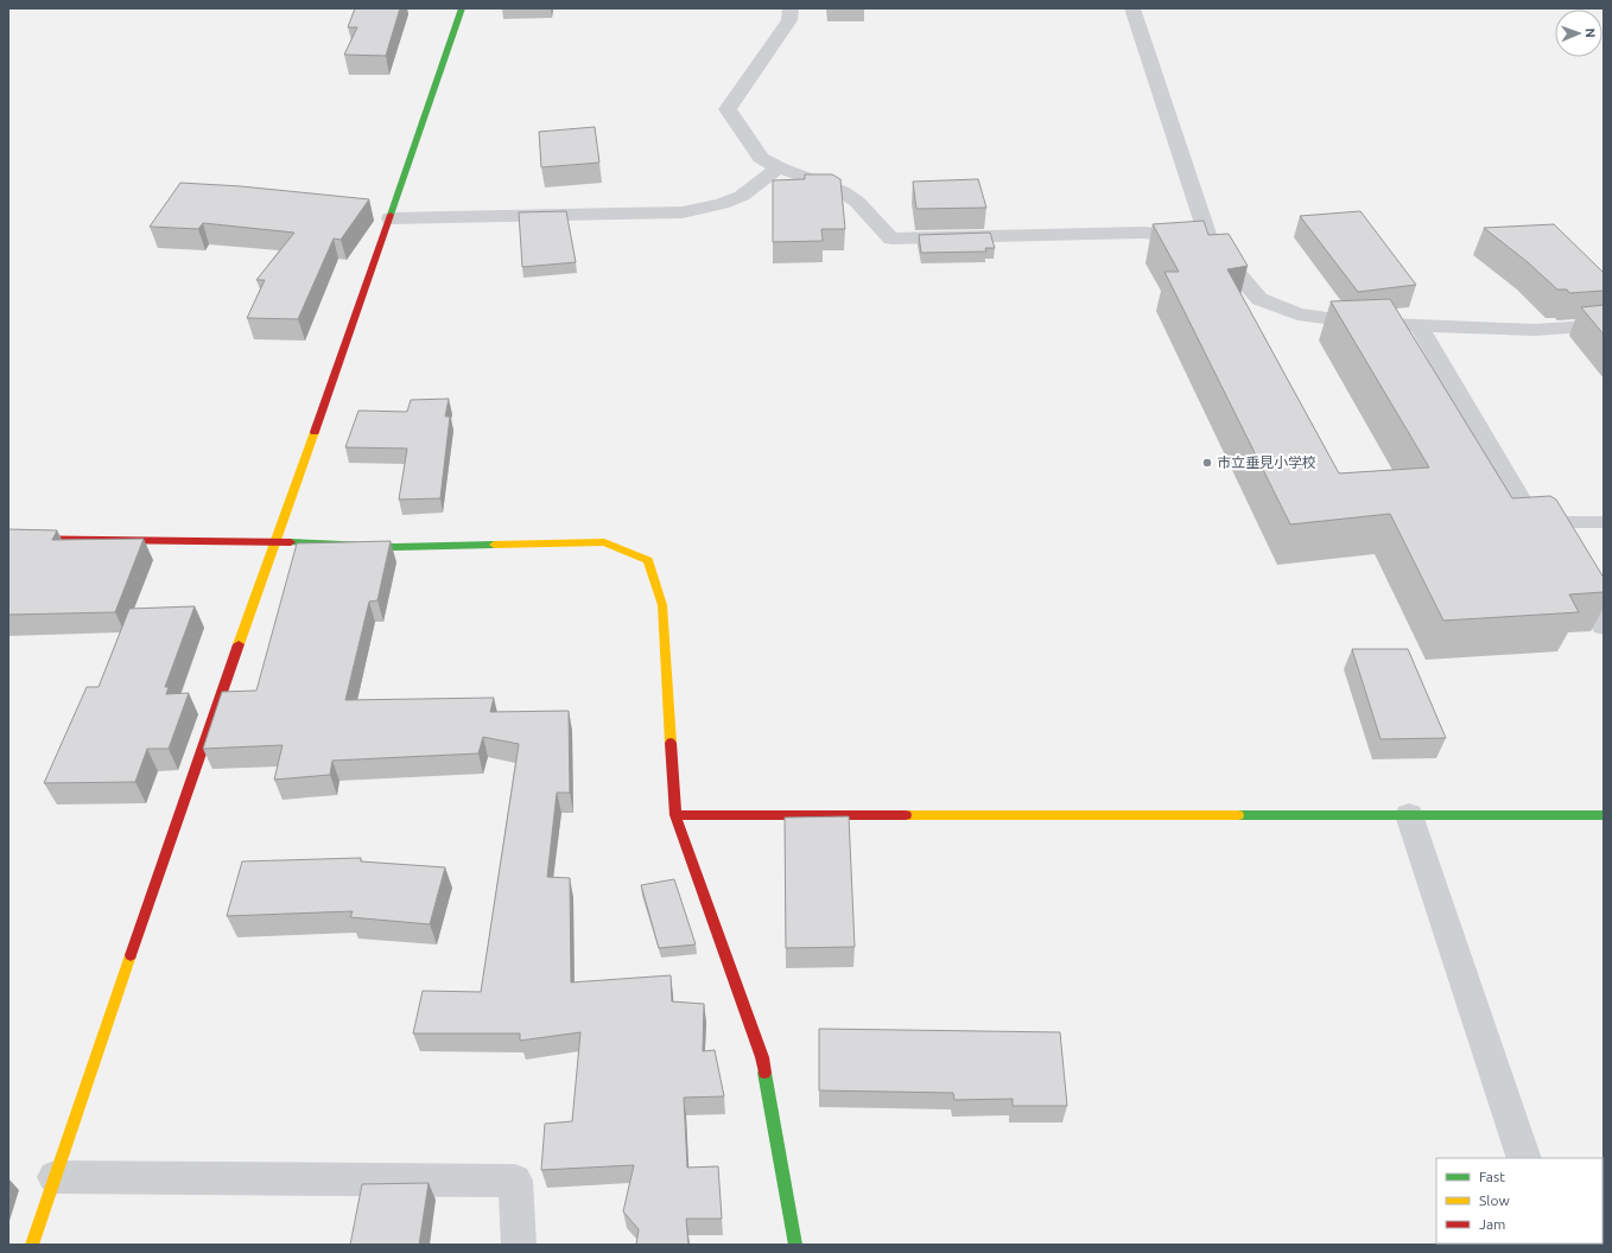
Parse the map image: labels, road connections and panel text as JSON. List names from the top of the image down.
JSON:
{
  "places": ["市立垂見小学校"],
  "legend": ["Fast", "Slow", "Jam"],
  "north": "right"
}
